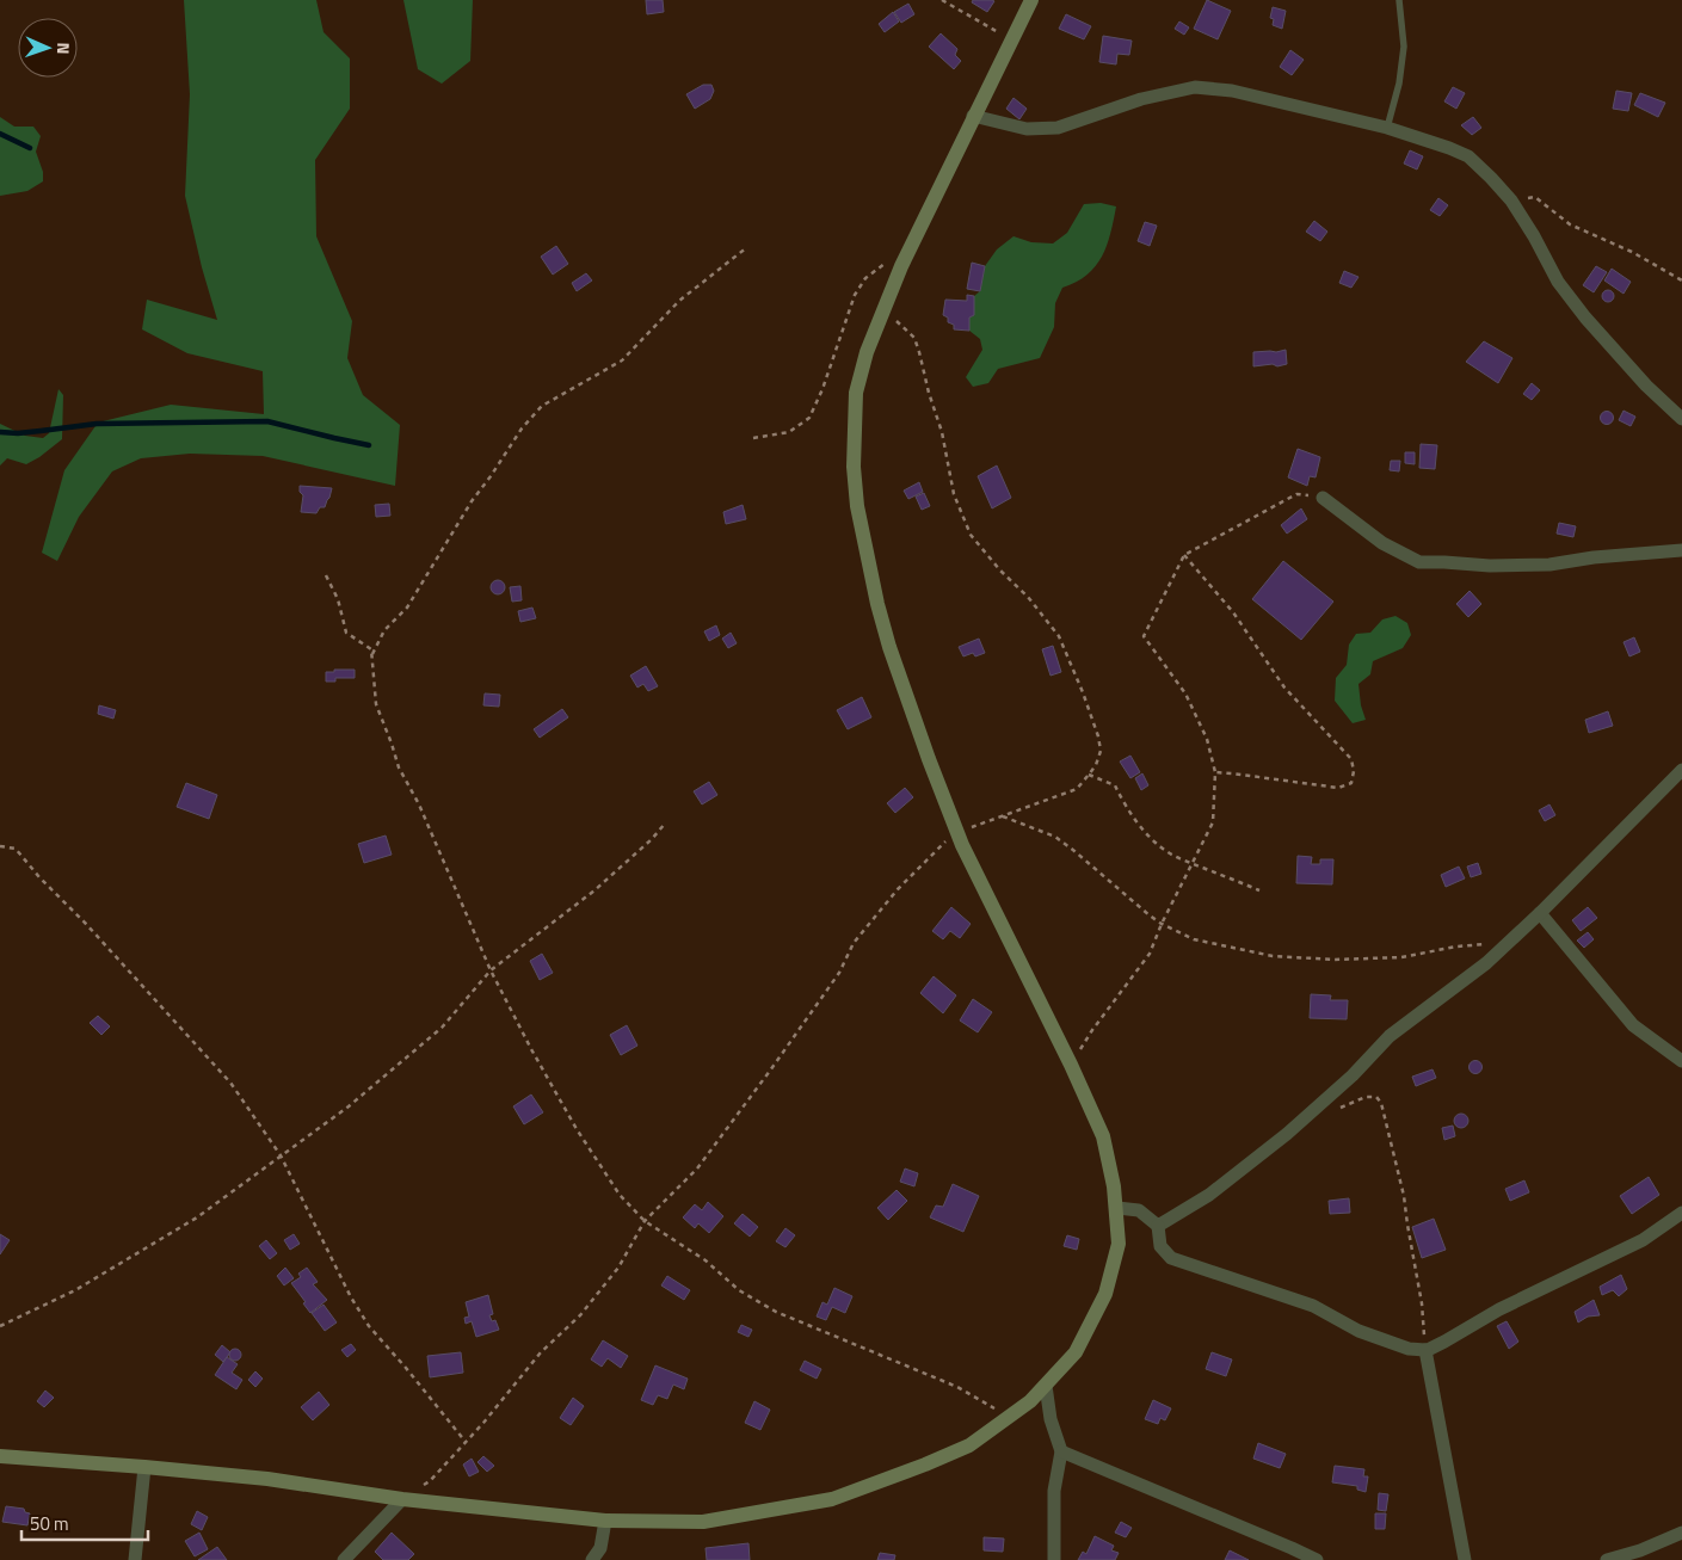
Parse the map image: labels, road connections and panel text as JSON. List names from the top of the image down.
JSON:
{
  "scale_bar": "50 m",
  "north": "right"
}
